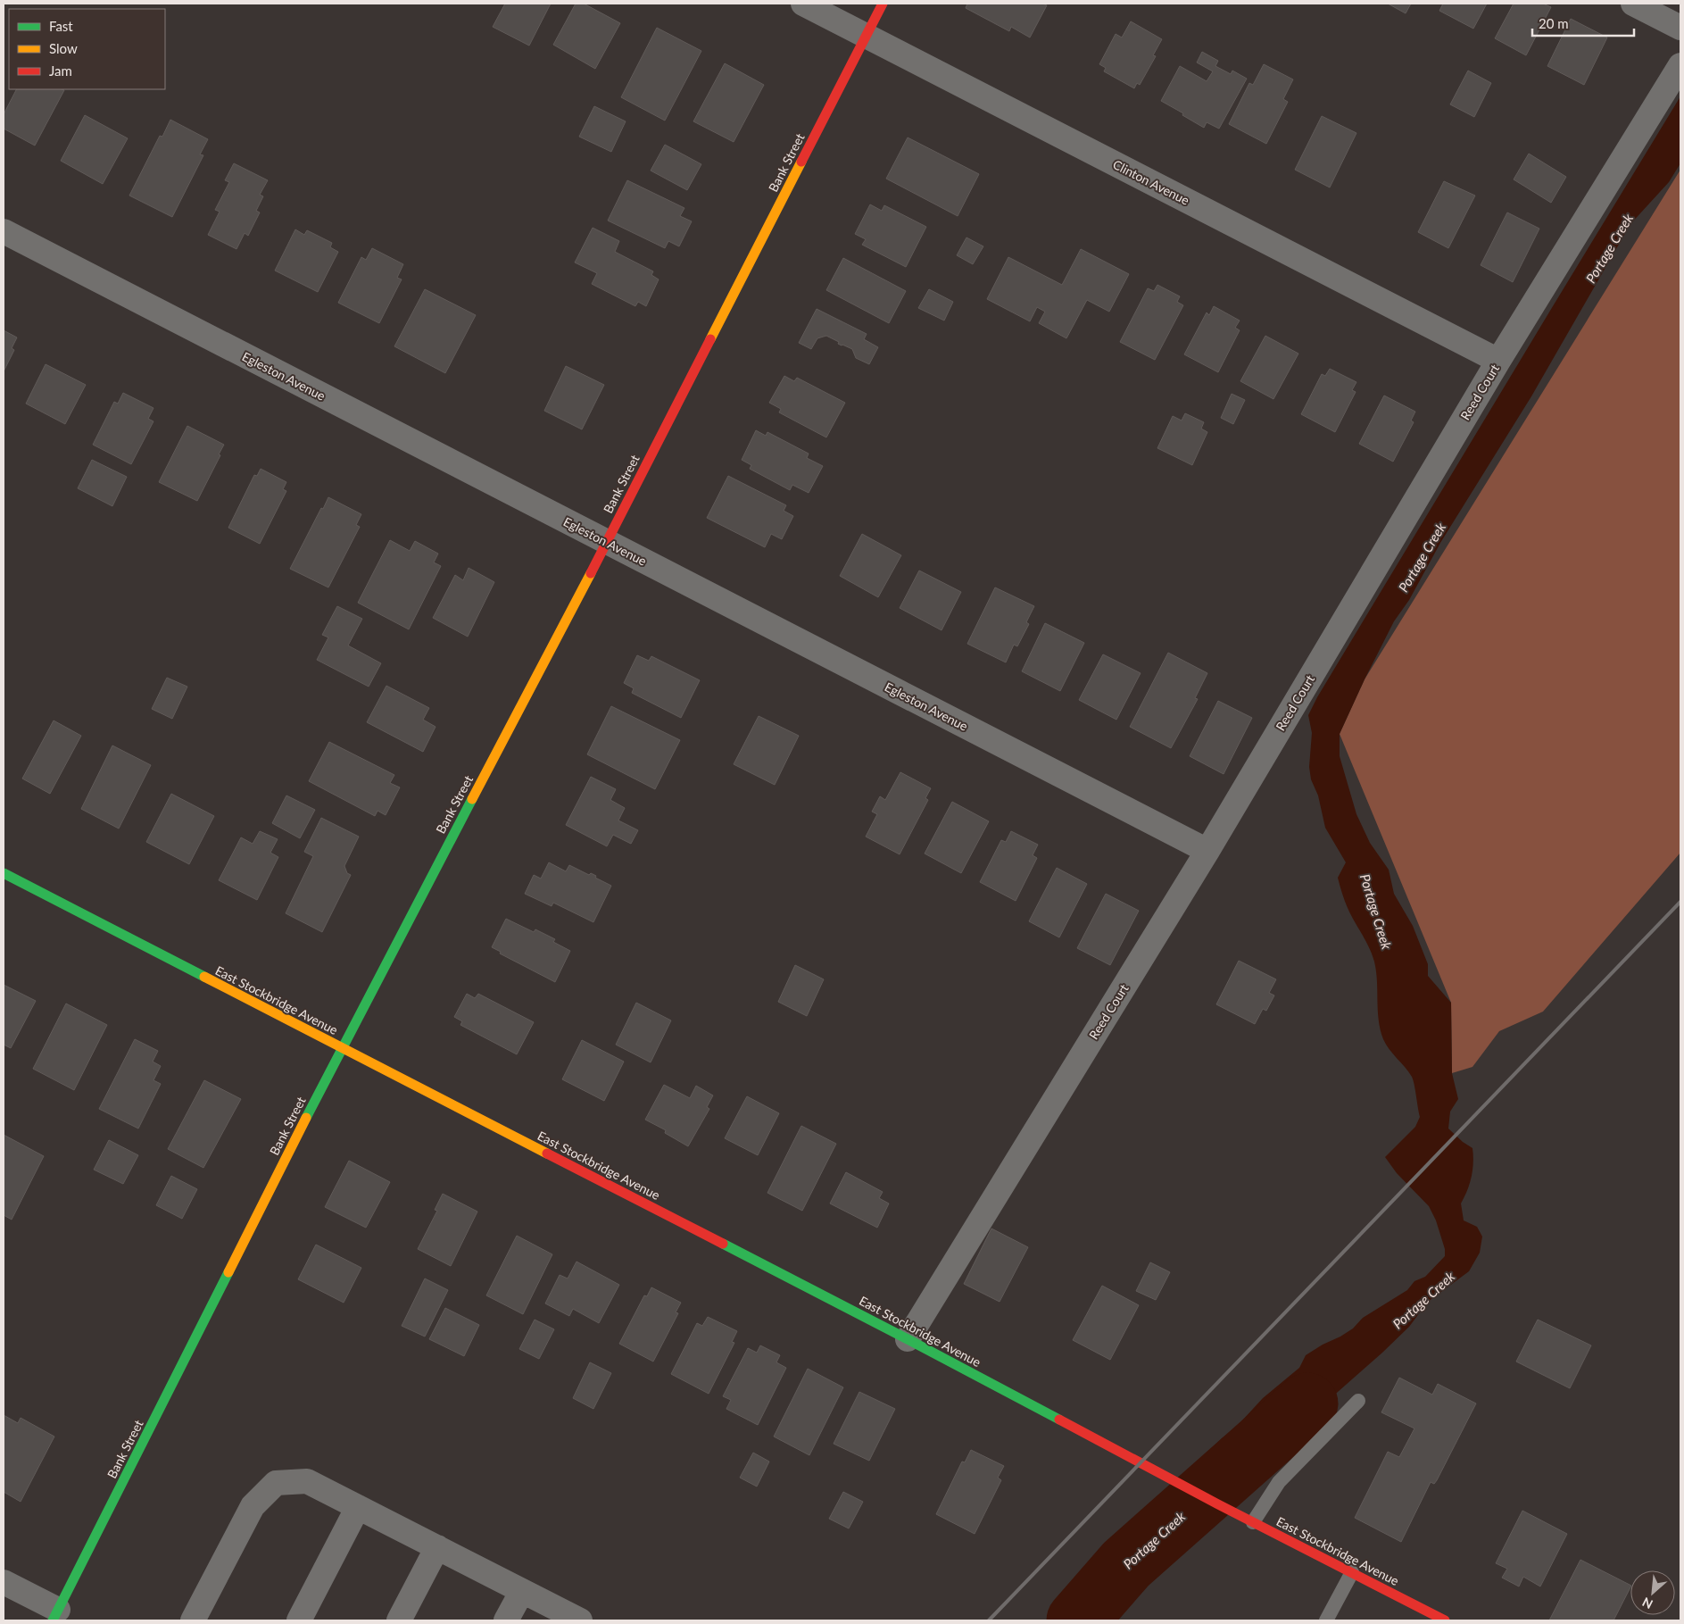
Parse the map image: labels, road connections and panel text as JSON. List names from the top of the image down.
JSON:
{
  "streets": {
    "street": [
      "Bank Street",
      "Clinton Avenue",
      "Egleston Avenue",
      "Reed Court",
      "East Stockbridge Avenue"
    ]
  },
  "crossings": [
    ["Bank Street", "Clinton Avenue"],
    ["Bank Street", "Egleston Avenue"],
    ["Bank Street", "East Stockbridge Avenue"],
    ["Clinton Avenue", "Reed Court"],
    ["Egleston Avenue", "Reed Court"],
    ["Reed Court", "East Stockbridge Avenue"]
  ],
  "water": ["Portage Creek"],
  "legend": ["Fast", "Slow", "Jam"],
  "scale_bar": "20 m",
  "north": "bottom left"
}
